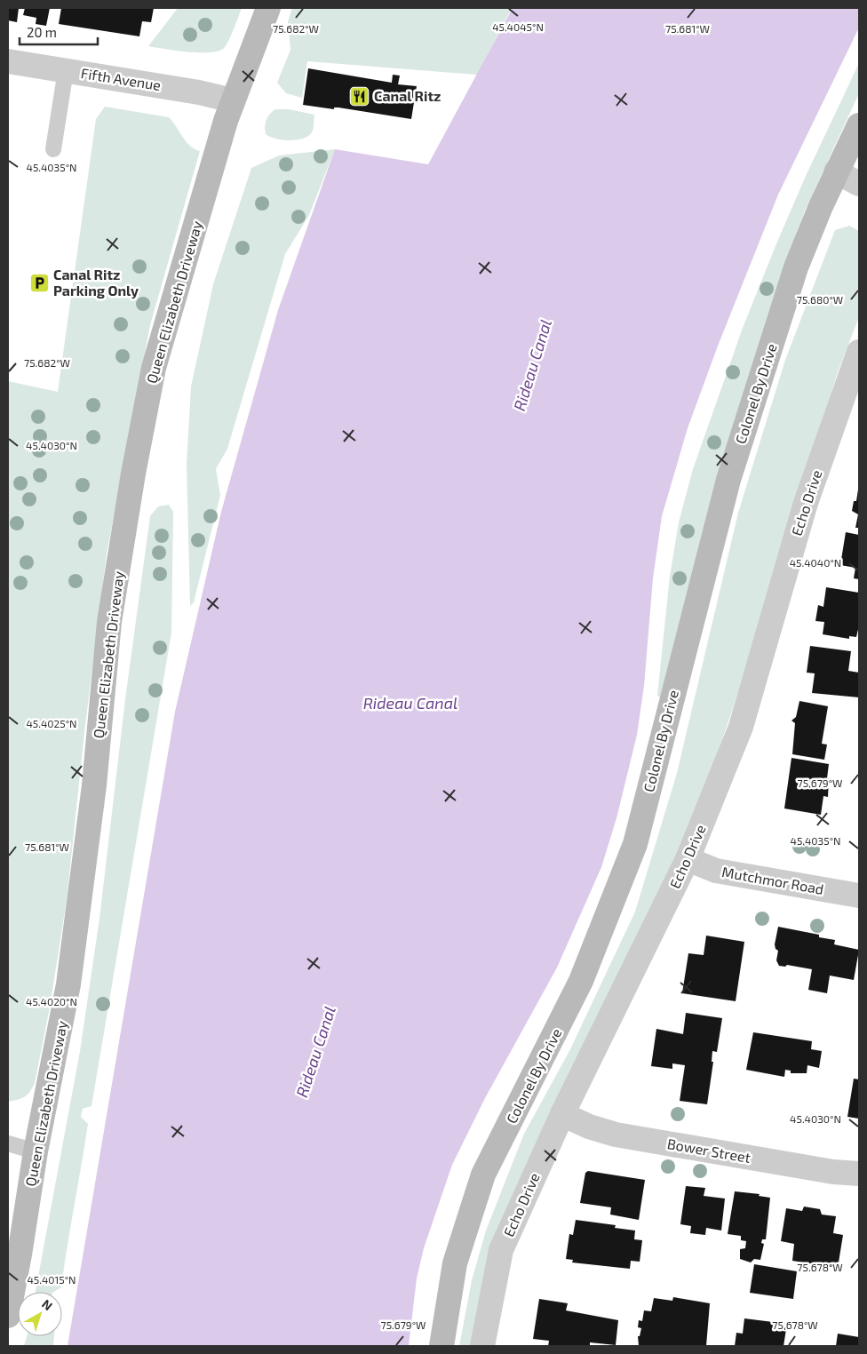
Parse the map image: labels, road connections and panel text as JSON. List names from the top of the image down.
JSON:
{
  "streets": {
    "main road": ["Queen Elizabeth Driveway", "Colonel By Drive"],
    "street": [
      "Fifth Avenue",
      "Echo Drive",
      "Mutchmor Road",
      "Bower Street"
    ]
  },
  "crossings": [
    ["Fifth Avenue", "Queen Elizabeth Driveway"],
    ["Echo Drive", "Mutchmor Road"],
    ["Echo Drive", "Bower Street"]
  ],
  "water": ["Rideau Canal"],
  "places": {
    "restaurant": ["Canal Ritz"],
    "parking": ["Canal Ritz Parking Only"]
  },
  "scale_bar": "20 m",
  "north": "top right",
  "coordinates": [
    "45.4045°N",
    "75.682°W",
    "75.681°W",
    "45.4035°N",
    "75.680°W",
    "45.4030°N",
    "45.4040°N",
    "45.4025°N",
    "75.679°W",
    "45.4020°N",
    "75.678°W",
    "45.4015°N"
  ]
}
